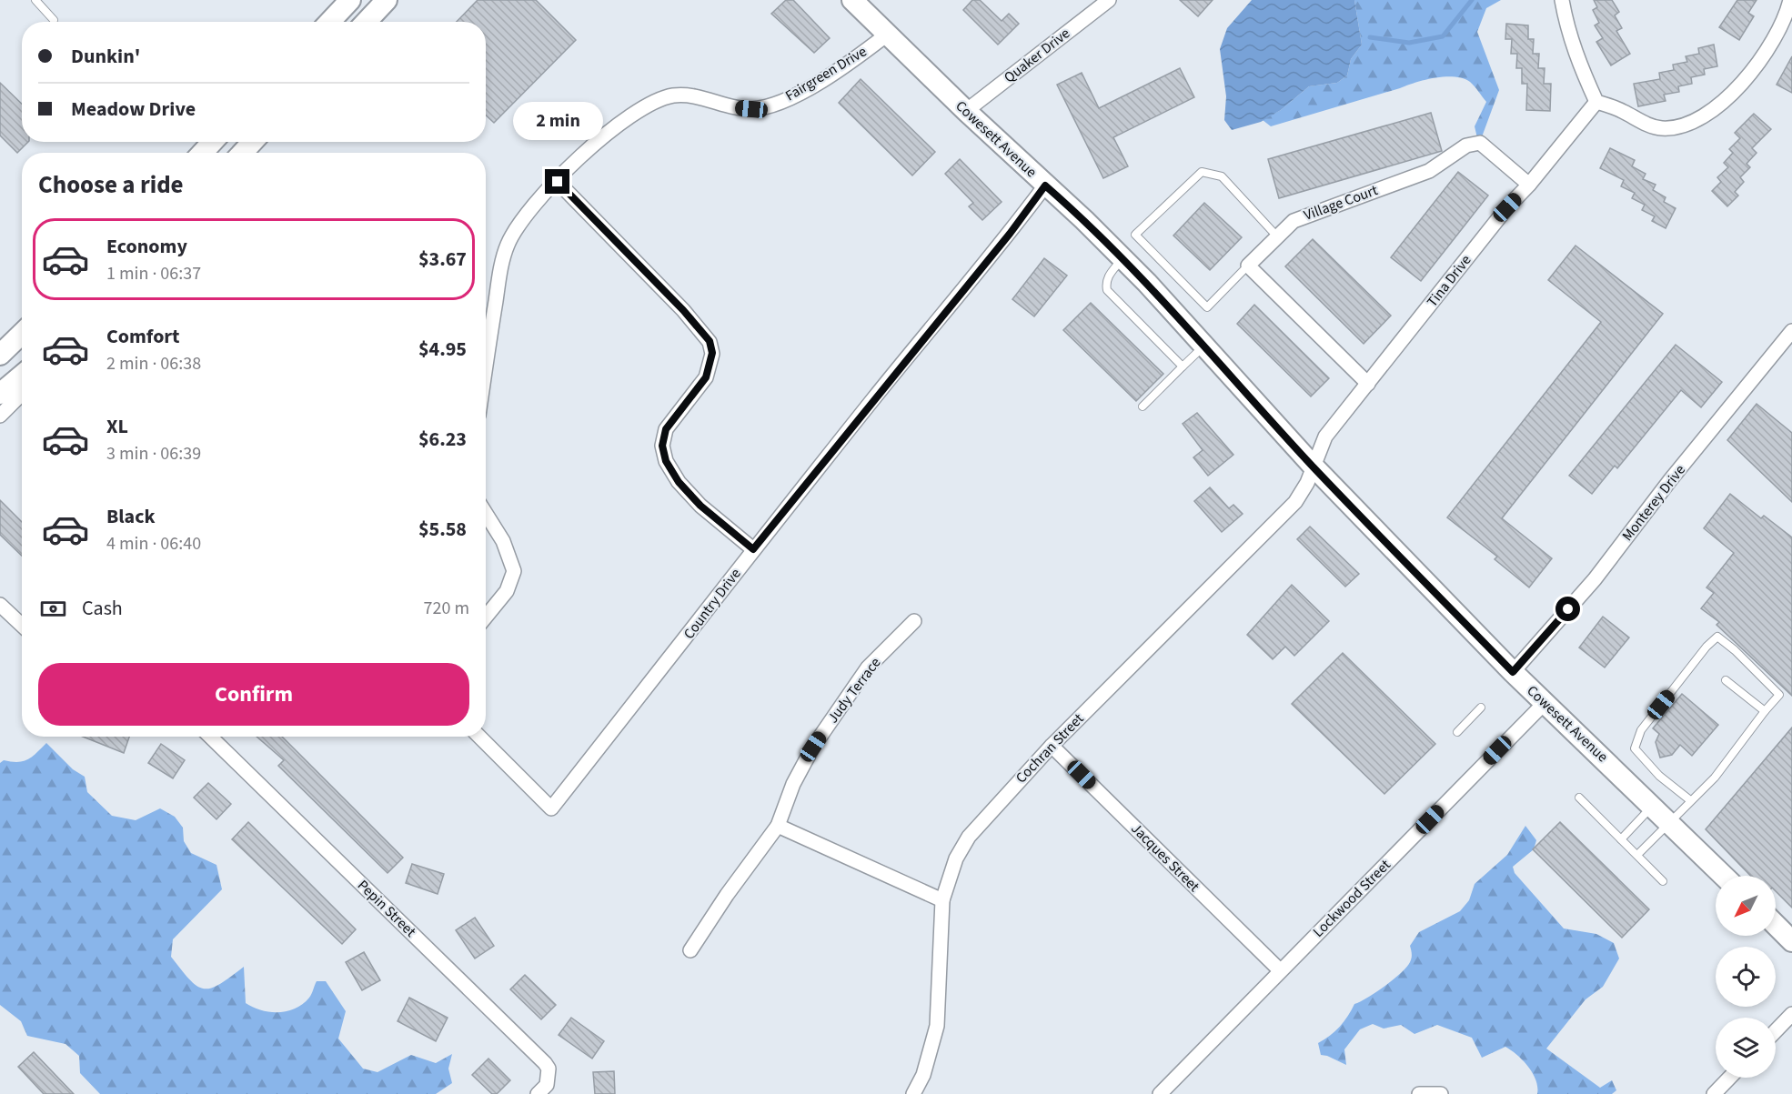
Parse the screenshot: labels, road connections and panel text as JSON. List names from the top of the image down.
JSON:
{
  "streets": {
    "main road": ["Cowesett Avenue"],
    "street": [
      "Quaker Drive",
      "Fairgreen Drive",
      "Village Court",
      "Tina Drive",
      "Monterey Drive",
      "Country Drive",
      "Judy Terrace",
      "Cochran Street",
      "Jacques Street",
      "Lockwood Street",
      "Pepin Street"
    ]
  },
  "crossings": [
    ["Quaker Drive", "Cowesett Avenue"],
    ["Fairgreen Drive", "Cowesett Avenue"],
    ["Cowesett Avenue", "Tina Drive"],
    ["Cowesett Avenue", "Monterey Drive"],
    ["Cowesett Avenue", "Country Drive"],
    ["Cowesett Avenue", "Cochran Street"],
    ["Cowesett Avenue", "Lockwood Street"],
    ["Village Court", "Tina Drive"],
    ["Tina Drive", "Cochran Street"],
    ["Cochran Street", "Jacques Street"],
    ["Jacques Street", "Lockwood Street"]
  ],
  "north": "bottom left",
  "page": {
    "banner": ["Dunkin'", "Meadow Drive"],
    "bubble": "2 min",
    "heading": "Choose a ride",
    "list": [
      {
        "name": "Economy",
        "note": "1 min · 06:37",
        "value": "$3.67"
      },
      {
        "name": "Comfort",
        "note": "2 min · 06:38",
        "value": "$4.95"
      },
      {
        "name": "XL",
        "note": "3 min · 06:39",
        "value": "$6.23"
      },
      {
        "name": "Black",
        "note": "4 min · 06:40",
        "value": "$5.58"
      }
    ],
    "pay": ["Cash", "720 m"],
    "buttons": "Confirm"
  }
}
